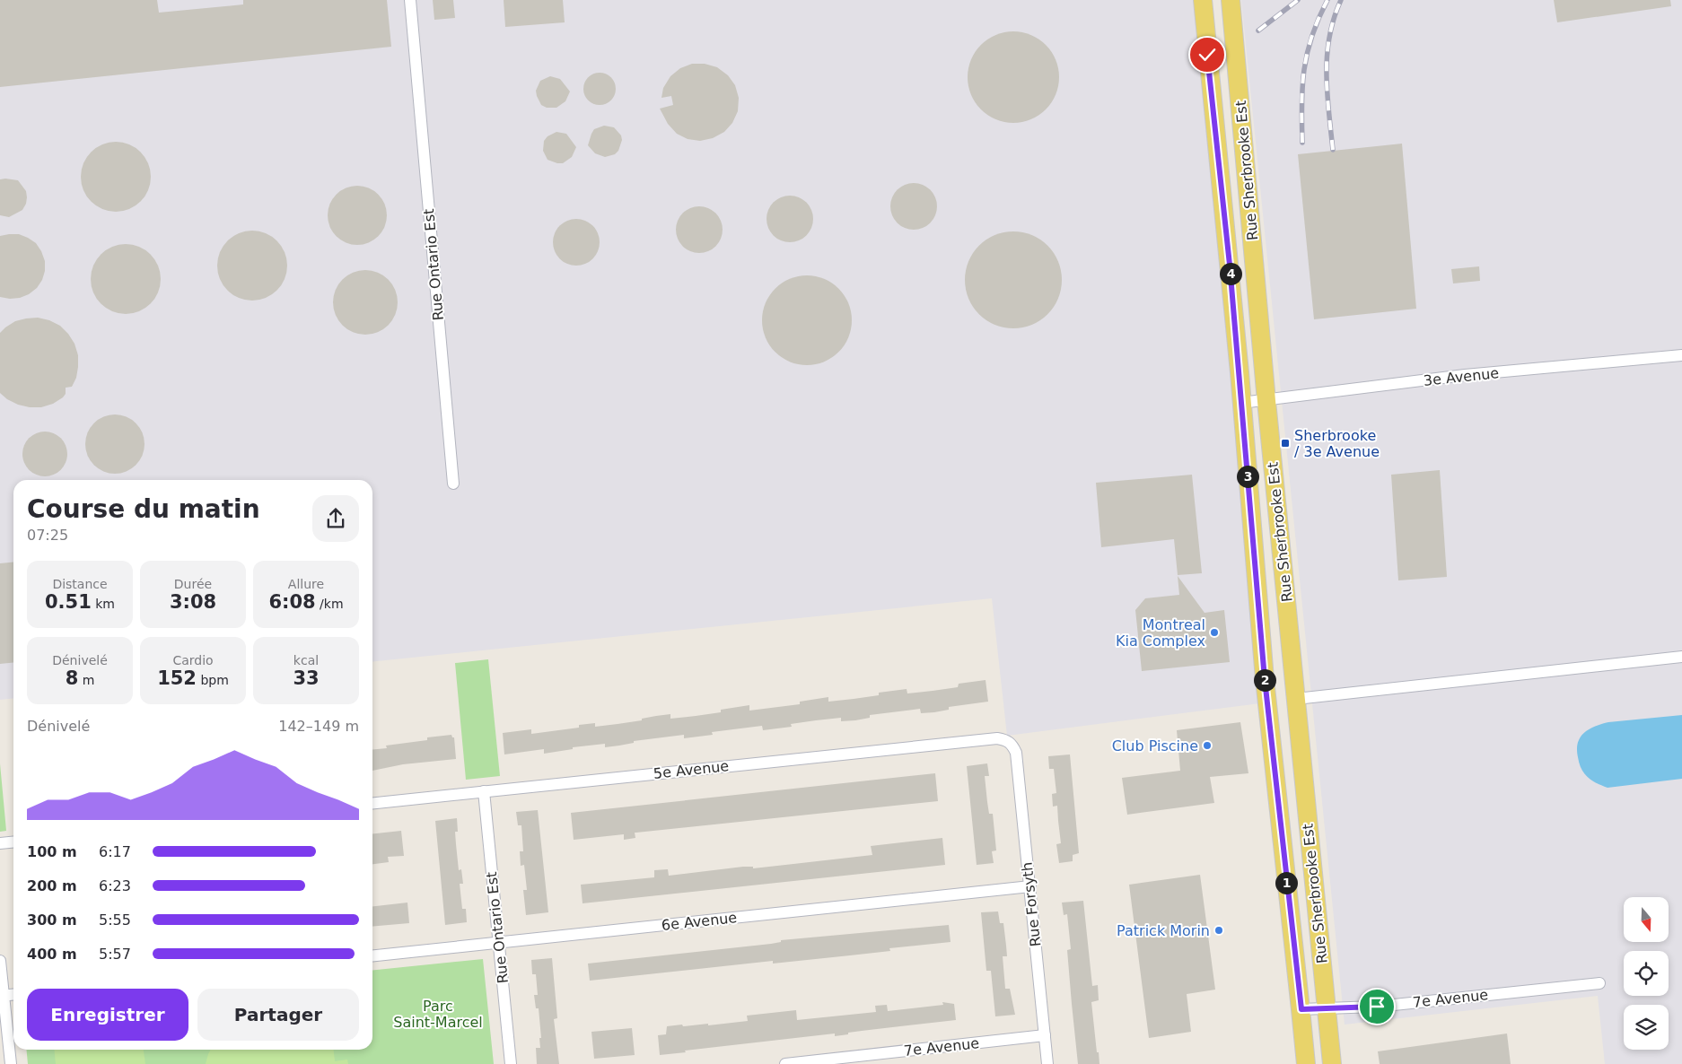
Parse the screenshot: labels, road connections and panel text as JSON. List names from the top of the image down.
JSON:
{
  "streets": {
    "main road": ["Rue Sherbrooke Est"],
    "street": [
      "Rue Ontario Est",
      "3e Avenue",
      "5e Avenue",
      "Rue Forsyth",
      "6e Avenue",
      "7e Avenue"
    ]
  },
  "crossings": [
    ["Rue Sherbrooke Est", "3e Avenue"],
    ["Rue Sherbrooke Est", "7e Avenue"],
    ["Rue Ontario Est", "5e Avenue"],
    ["Rue Ontario Est", "6e Avenue"],
    ["5e Avenue", "Rue Forsyth"],
    ["Rue Forsyth", "6e Avenue"],
    ["Rue Forsyth", "7e Avenue"]
  ],
  "parks": ["Parc Saint-Marcel"],
  "places": {
    "transit": ["Sherbrooke / 3e Avenue"],
    "other": ["Montreal Kia Complex", "Club Piscine", "Patrick Morin"]
  },
  "north": "bottom",
  "page": {
    "pins": [
      "4",
      "3",
      "2",
      "1"
    ],
    "heading": ["Course du matin", "07:25"],
    "stats": [
      ["Distance", "0.51 km"],
      ["Durée", "3:08"],
      ["Allure", "6:08 /km"],
      ["Dénivelé", "8 m"],
      ["Cardio", "152 bpm"],
      ["kcal", "33"]
    ],
    "chart": ["Dénivelé", "142–149 m"],
    "list": [
      {
        "name": "100 m",
        "note": "6:17"
      },
      {
        "name": "200 m",
        "note": "6:23"
      },
      {
        "name": "300 m",
        "note": "5:55"
      },
      {
        "name": "400 m",
        "note": "5:57"
      }
    ],
    "buttons": ["Enregistrer", "Partager"]
  }
}
